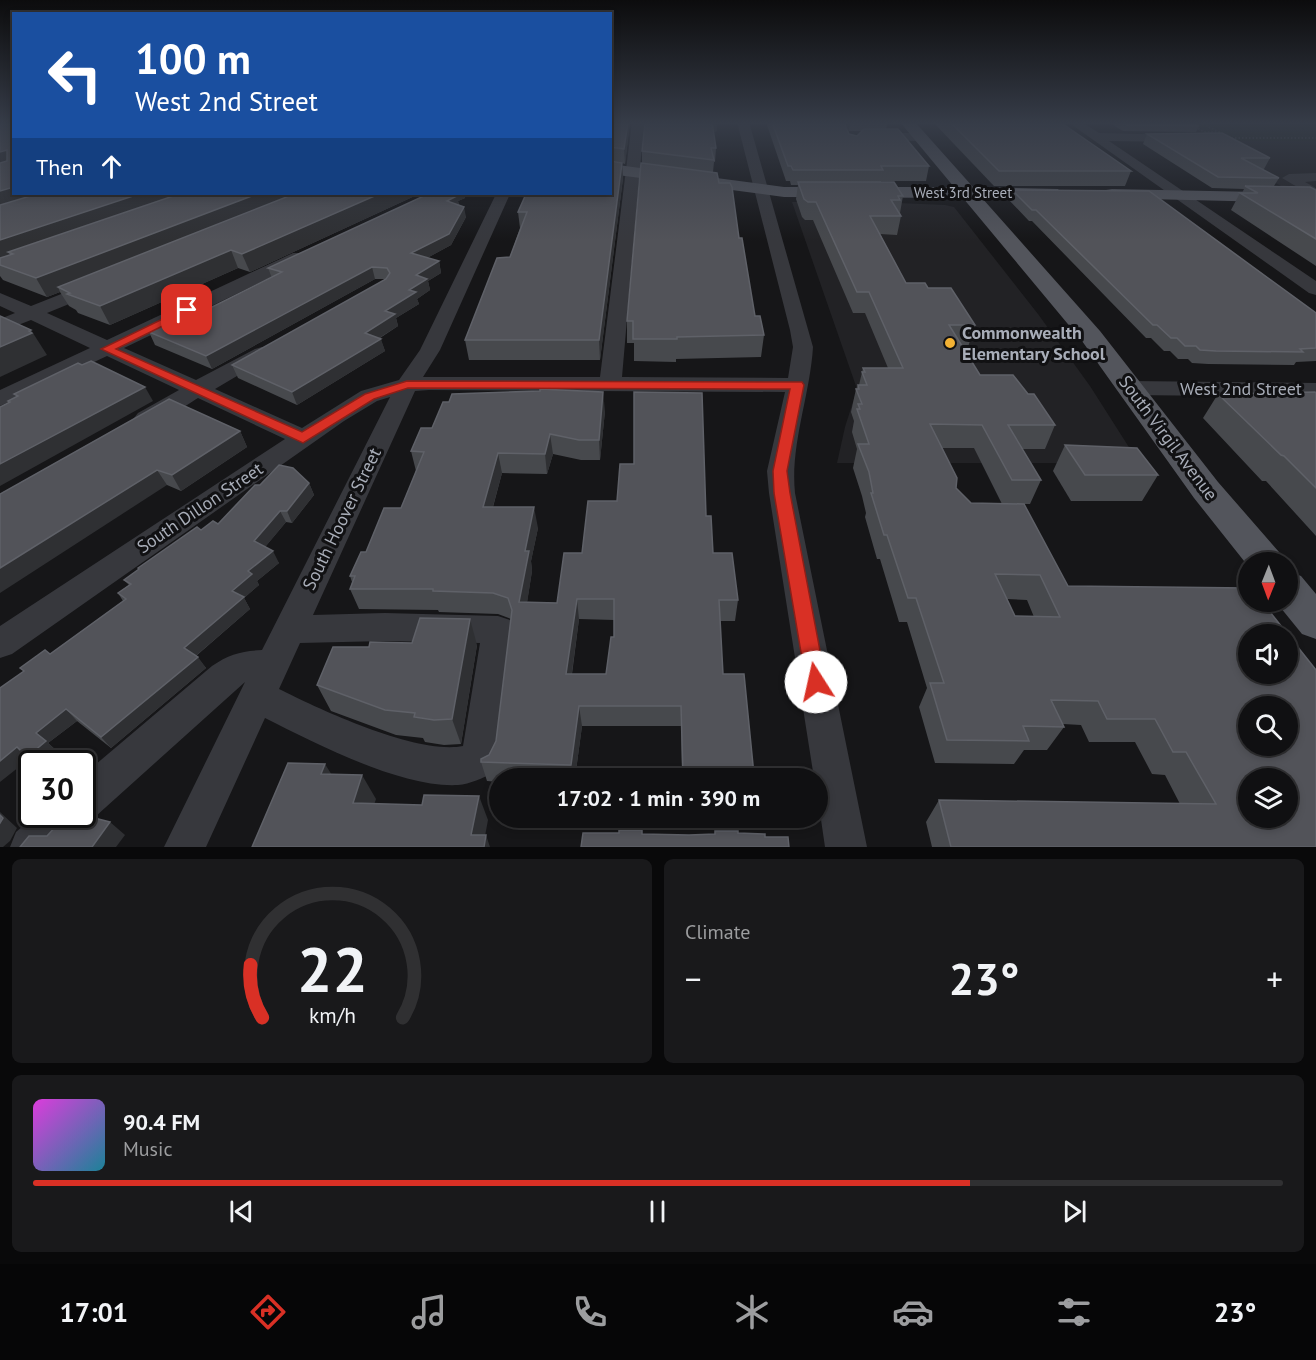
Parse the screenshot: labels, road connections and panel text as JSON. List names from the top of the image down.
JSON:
{
  "streets": {
    "main road": ["West 3rd Street", "South Virgil Avenue"],
    "street": ["West 2nd Street", "South Dillon Street", "South Hoover Street"]
  },
  "crossings": [
    ["West 3rd Street", "South Virgil Avenue"],
    ["West 2nd Street", "South Virgil Avenue"],
    ["South Dillon Street", "South Hoover Street"]
  ],
  "places": ["Commonwealth Elementary School"],
  "north": "bottom",
  "page": {
    "turn": ["100 m", "West 2nd Street"],
    "then": "Then",
    "limit": "30",
    "trip": "17:02 · 1 min · 390 m",
    "tile": "Climate",
    "heat": ["−", "23°", "+"],
    "song": ["90.4 FM", "Music"],
    "tabs": ["17:01", "23°"],
    "gauge": ["22", "km/h"]
  }
}
